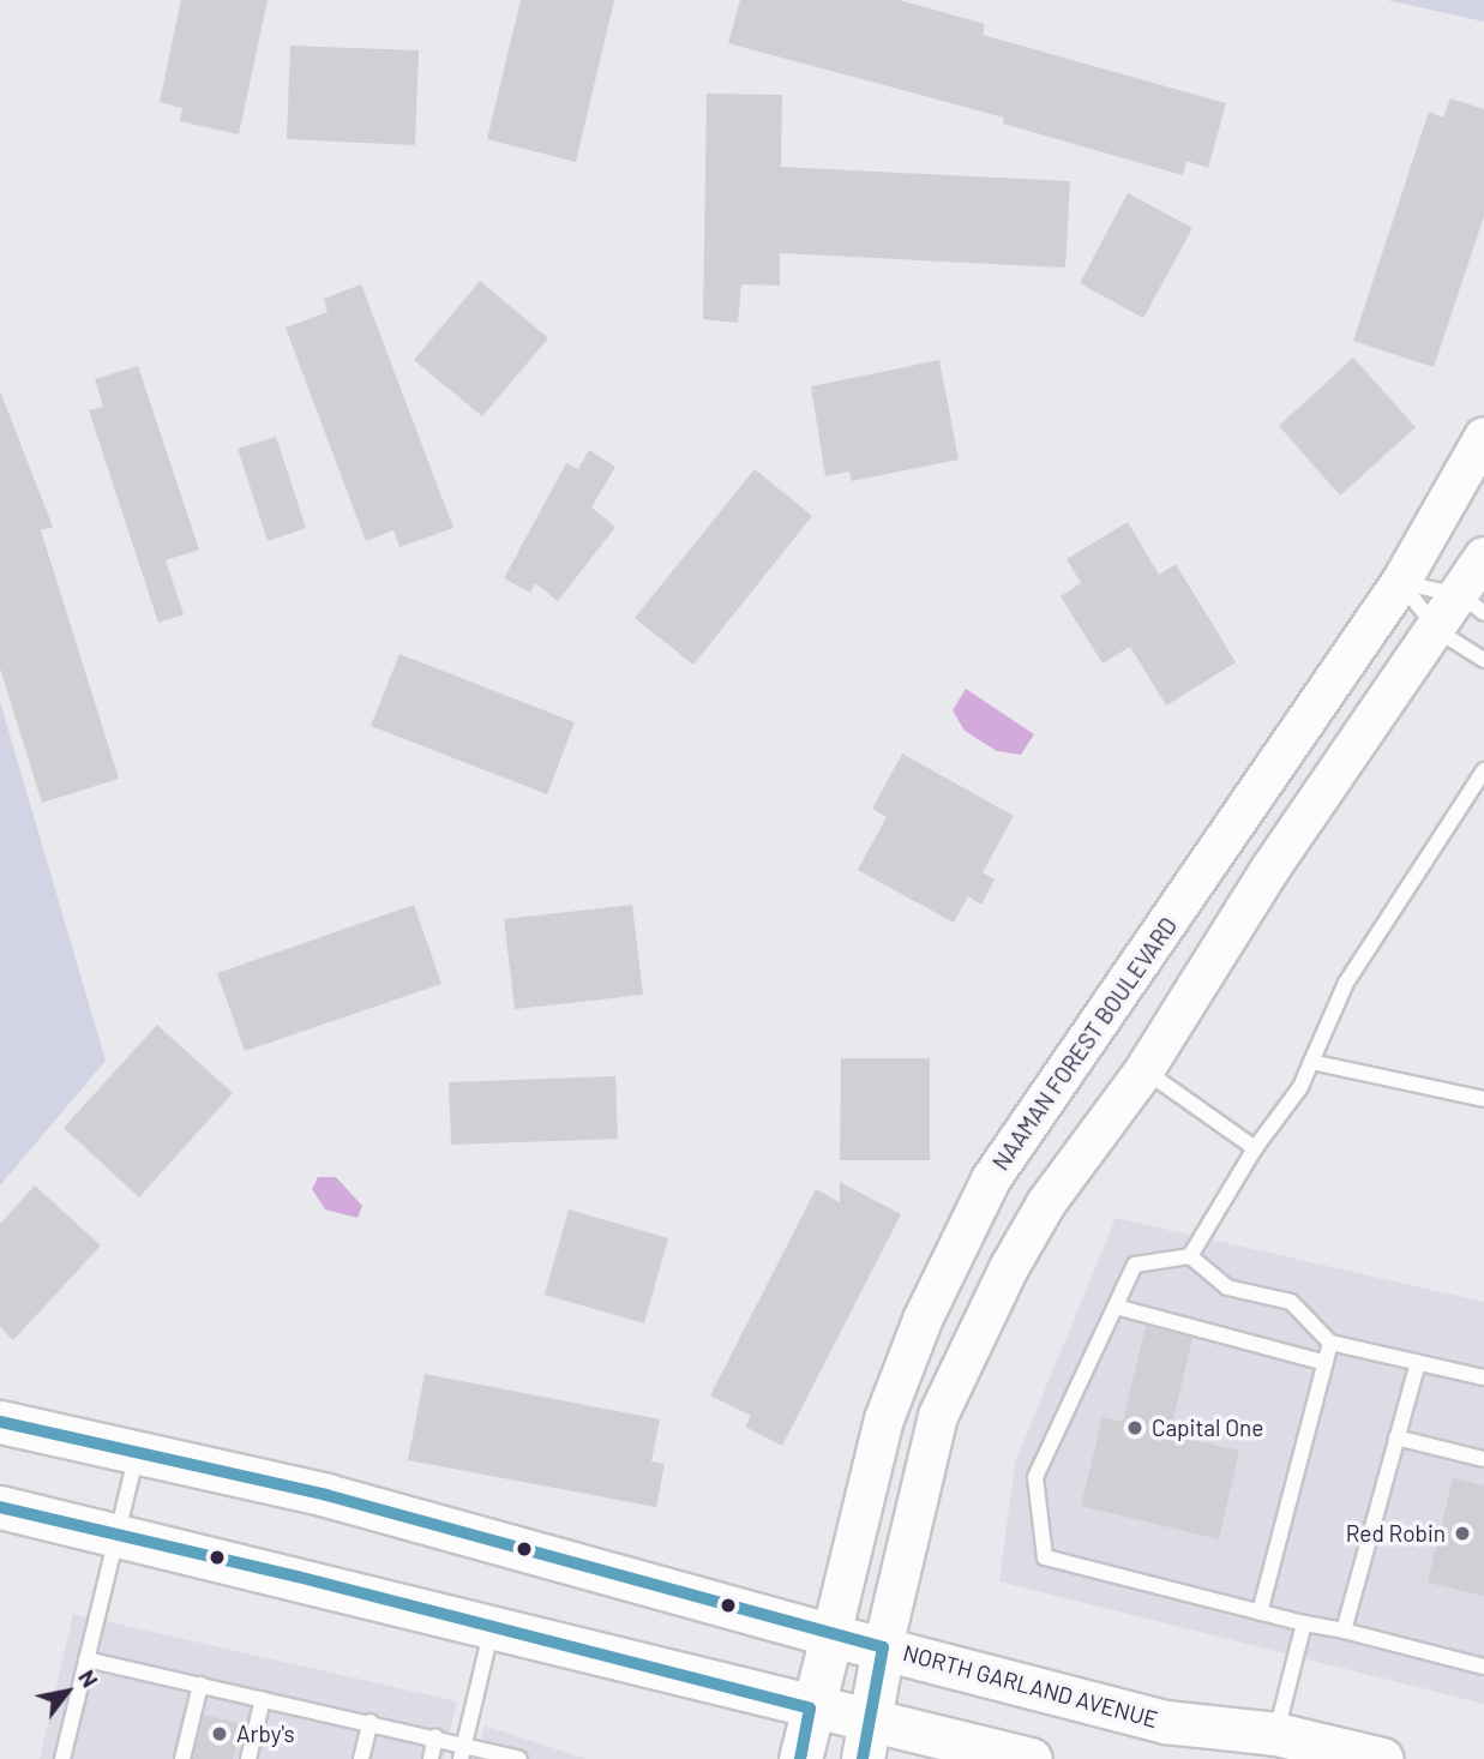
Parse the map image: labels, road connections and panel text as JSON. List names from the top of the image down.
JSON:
{
  "streets": {
    "main road": ["NAAMAN FOREST BOULEVARD", "NORTH GARLAND AVENUE"]
  },
  "crossings": [
    ["NAAMAN FOREST BOULEVARD", "NORTH GARLAND AVENUE"]
  ],
  "places": ["Capital One", "Red Robin", "Arby's"],
  "north": "top right"
}
